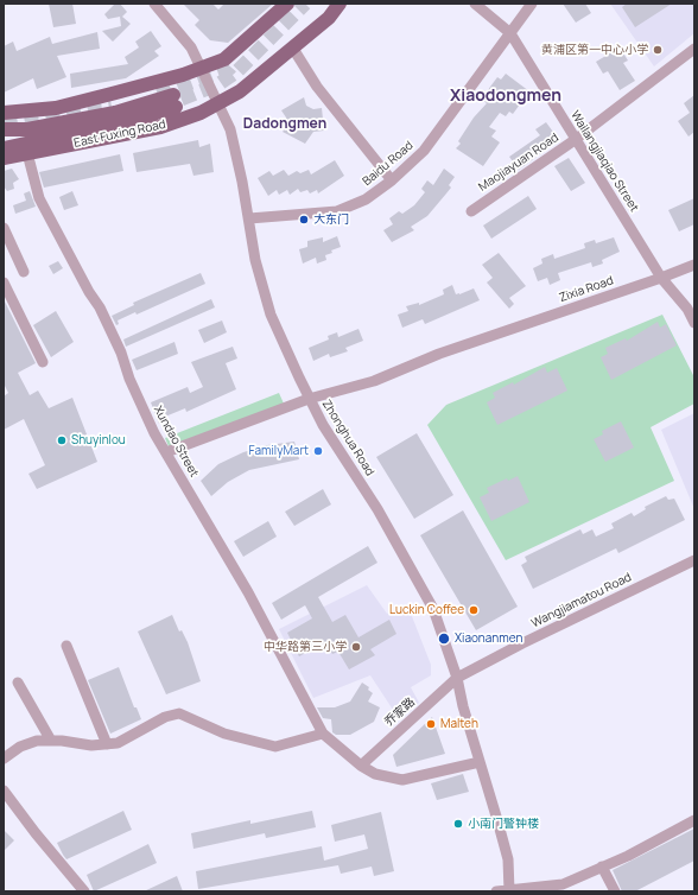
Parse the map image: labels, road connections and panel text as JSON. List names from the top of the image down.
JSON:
{
  "streets": {
    "main road": ["East Fuxing Road"],
    "street": [
      "Wailangjiaqiao Street",
      "Maojiayuan Road",
      "Baidu Road",
      "Zixia Road",
      "Zhonghua Road",
      "Xundao Street",
      "Wangjiamatou Road",
      "乔家路"
    ]
  },
  "crossings": [
    ["East Fuxing Road", "Zhonghua Road"],
    ["East Fuxing Road", "Xundao Street"],
    ["Wailangjiaqiao Street", "Maojiayuan Road"],
    ["Wailangjiaqiao Street", "Baidu Road"],
    ["Wailangjiaqiao Street", "Zixia Road"],
    ["Baidu Road", "Zhonghua Road"],
    ["Zixia Road", "Zhonghua Road"],
    ["Zixia Road", "Xundao Street"],
    ["Zhonghua Road", "Wangjiamatou Road"],
    ["Zhonghua Road", "乔家路"],
    ["Wangjiamatou Road", "乔家路"]
  ],
  "districts": ["Xiaodongmen", "Dadongmen"],
  "places": [
    "黄浦区第一中心小学",
    "大东门",
    "Shuyinlou",
    "FamilyMart",
    "Luckin Coffee",
    "Xiaonanmen",
    "中华路第三小学",
    "Malteh",
    "小南门警钟楼"
  ]
}
